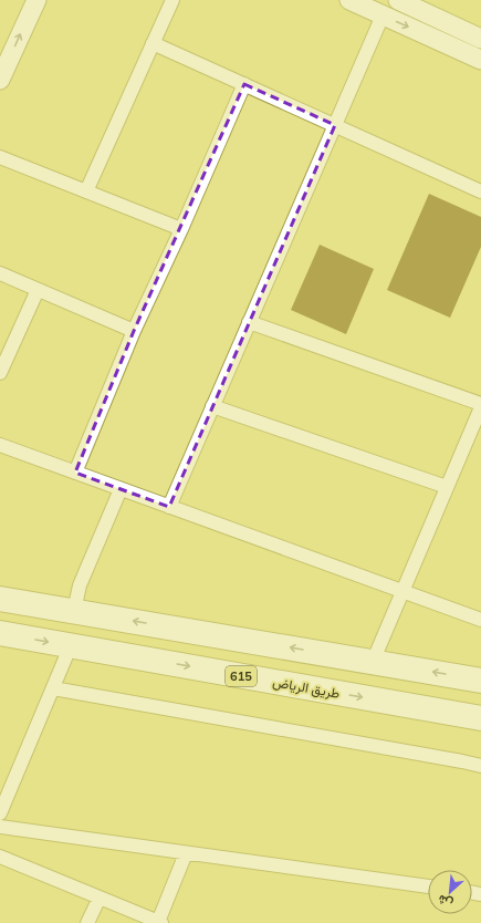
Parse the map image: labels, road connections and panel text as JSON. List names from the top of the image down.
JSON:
{
  "streets": {
    "highway": ["615", "طريق الرياض"]
  },
  "north": "bottom left"
}
